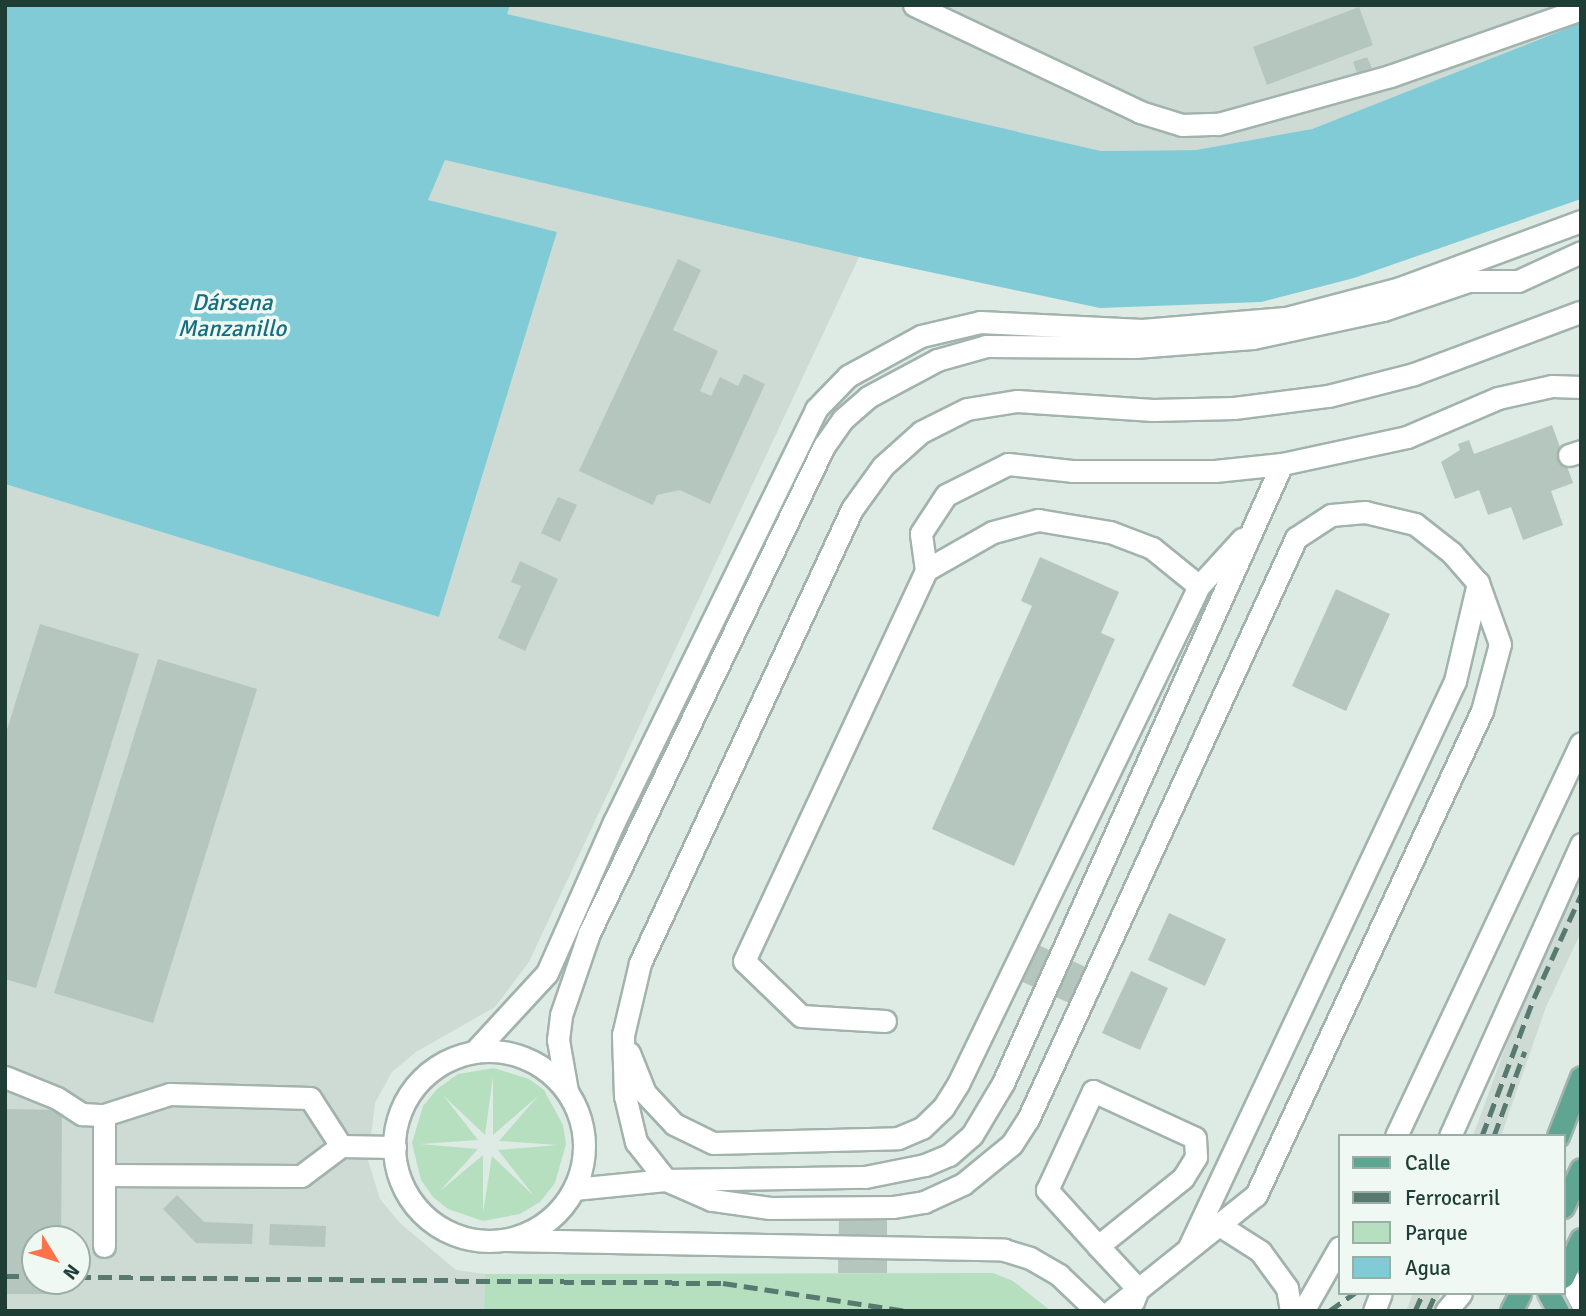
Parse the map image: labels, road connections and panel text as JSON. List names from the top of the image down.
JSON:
{
  "water": ["Dársena Manzanillo"],
  "legend": [
    "Calle",
    "Ferrocarril",
    "Parque",
    "Agua"
  ],
  "north": "bottom right"
}
